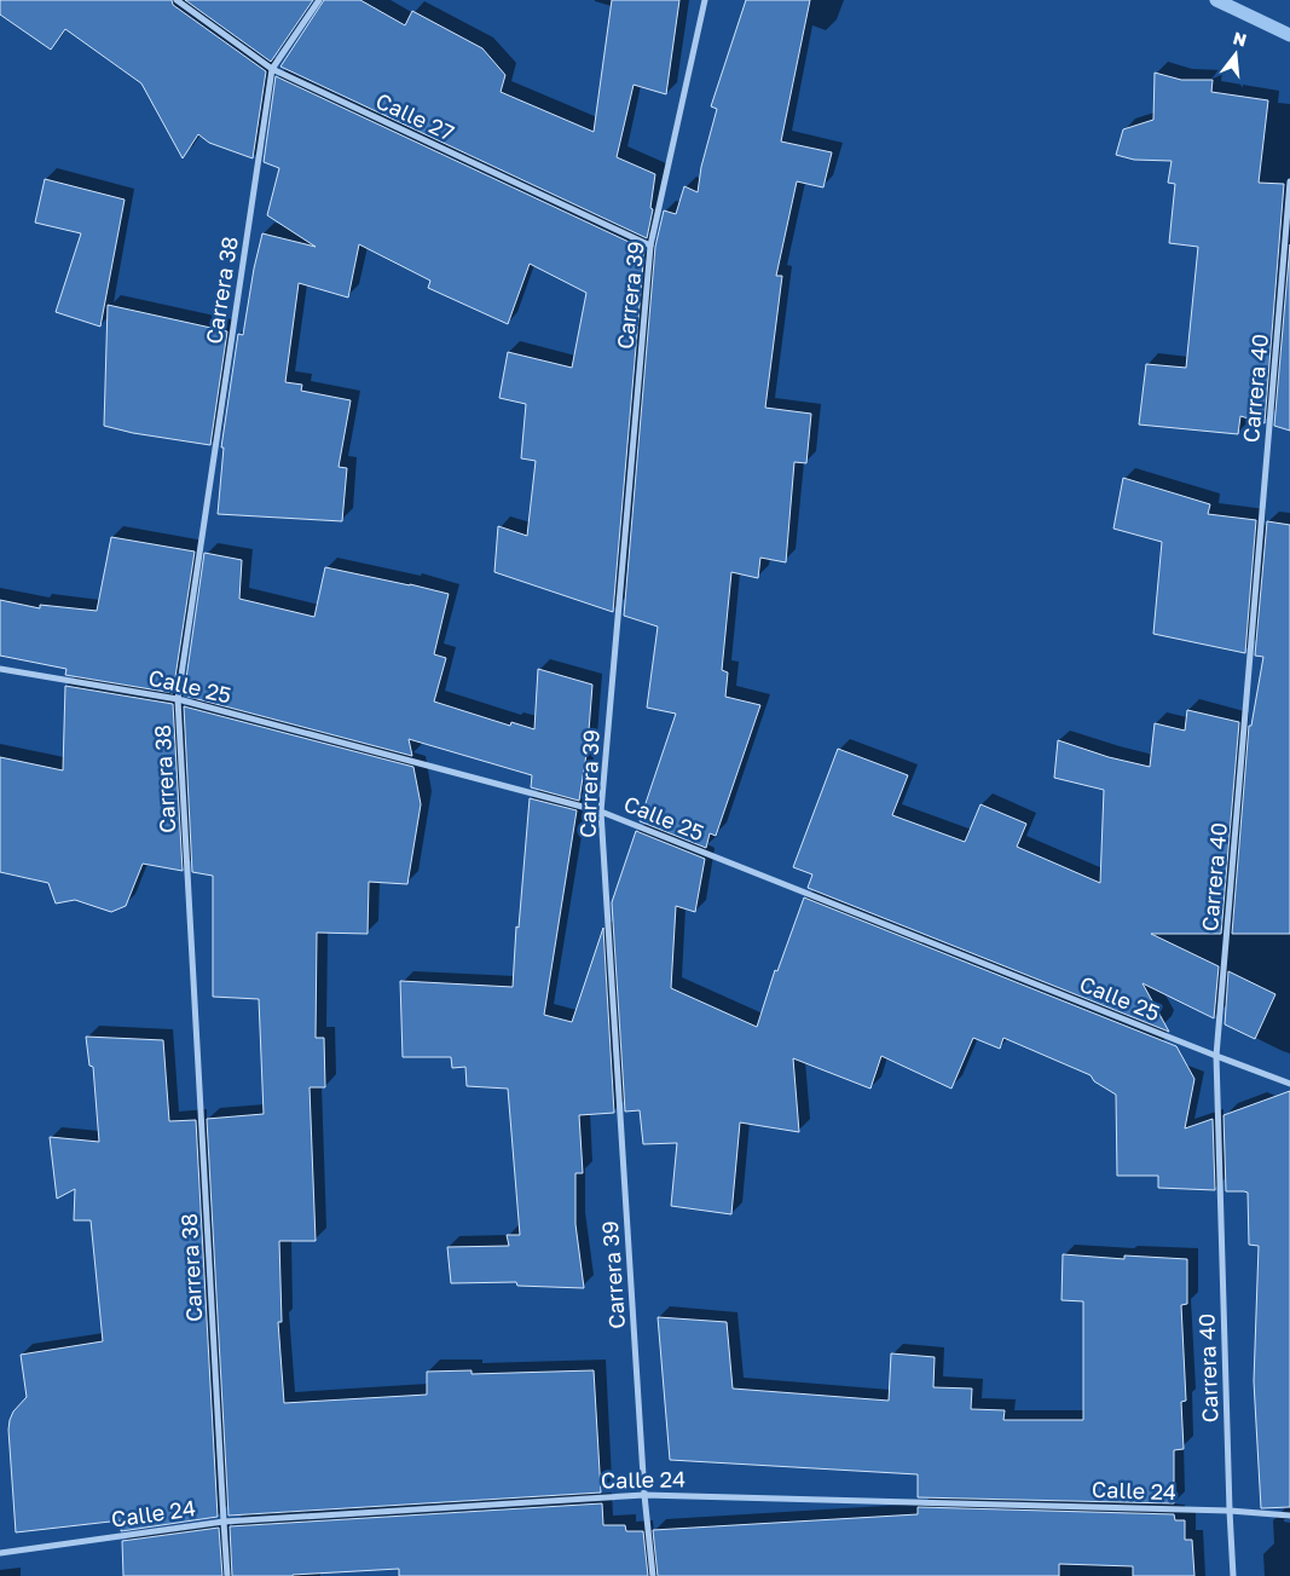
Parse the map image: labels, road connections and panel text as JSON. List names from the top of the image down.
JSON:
{
  "streets": {
    "street": [
      "Calle 27",
      "Carrera 38",
      "Carrera 39",
      "Carrera 40",
      "Calle 25",
      "Calle 24"
    ]
  },
  "crossings": [
    ["Calle 27", "Carrera 38"],
    ["Calle 27", "Carrera 39"],
    ["Carrera 38", "Calle 25"],
    ["Carrera 38", "Calle 24"],
    ["Carrera 39", "Calle 25"],
    ["Carrera 39", "Calle 24"],
    ["Carrera 40", "Calle 25"],
    ["Carrera 40", "Calle 24"]
  ],
  "north": "top"
}
